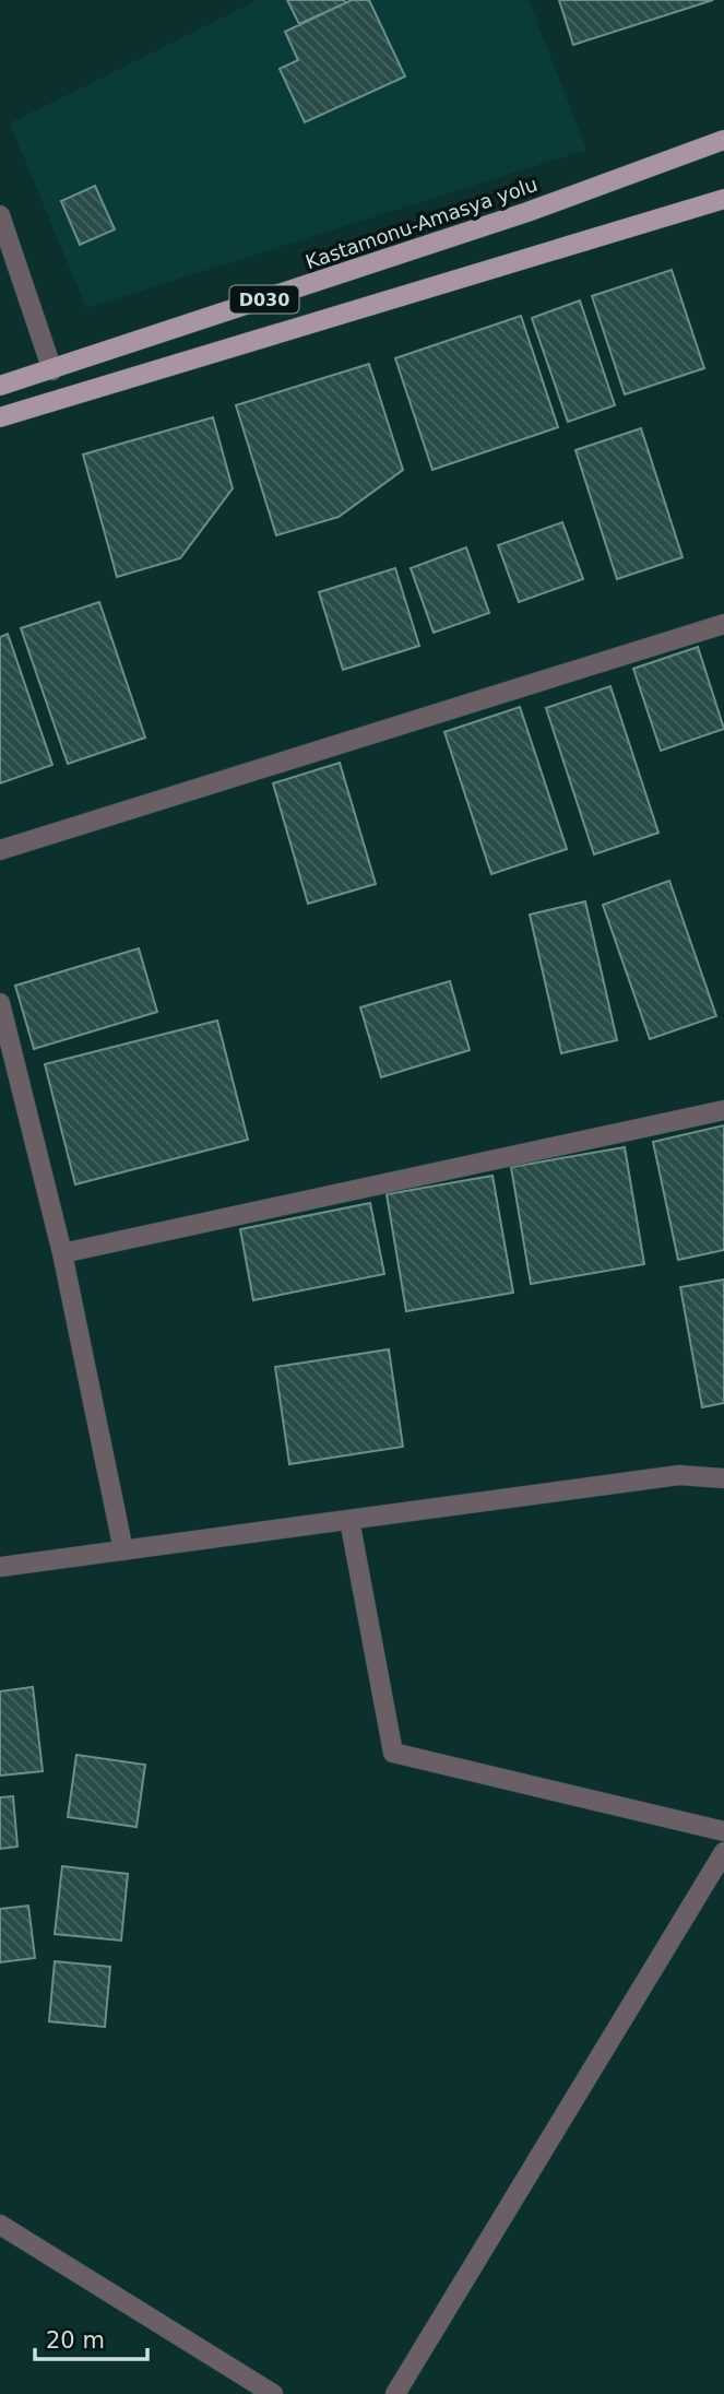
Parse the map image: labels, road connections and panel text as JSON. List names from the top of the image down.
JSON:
{
  "streets": {
    "main road": ["Kastamonu-Amasya yolu", "D030"]
  },
  "scale_bar": "20 m"
}
